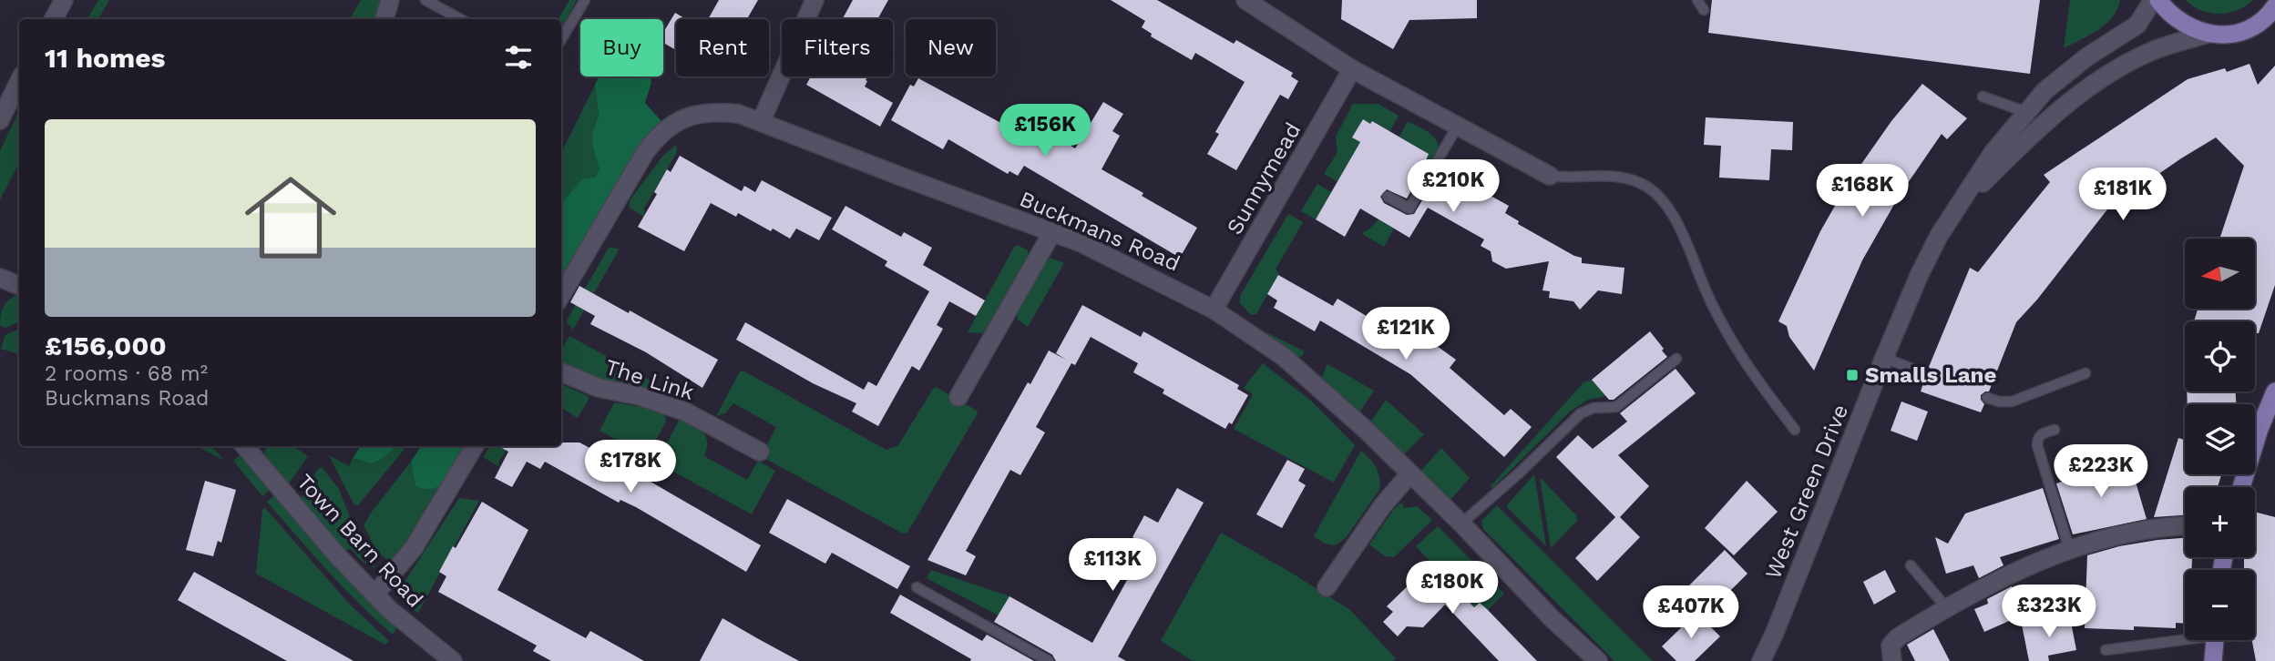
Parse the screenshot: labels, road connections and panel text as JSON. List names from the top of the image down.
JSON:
{
  "streets": {
    "street": [
      "Sunnymead",
      "Buckmans Road",
      "The Link",
      "West Green Drive",
      "Town Barn Road"
    ]
  },
  "crossings": [
    ["Sunnymead", "Buckmans Road"]
  ],
  "places": {
    "transit": ["Smalls Lane"]
  },
  "north": "left",
  "page": {
    "chip": [
      "Buy",
      "Rent",
      "Filters",
      "New"
    ],
    "heading": "11 homes",
    "list": [
      {
        "name": "£156,000",
        "note": "2 rooms · 68 m² · Buckmans Road"
      }
    ],
    "price": [
      "£156K",
      "£210K",
      "£168K",
      "£181K",
      "£121K",
      "£178K",
      "£223K",
      "£113K",
      "£180K",
      "£323K",
      "£407K"
    ],
    "map_buttons": ["+", "−"]
  }
}
